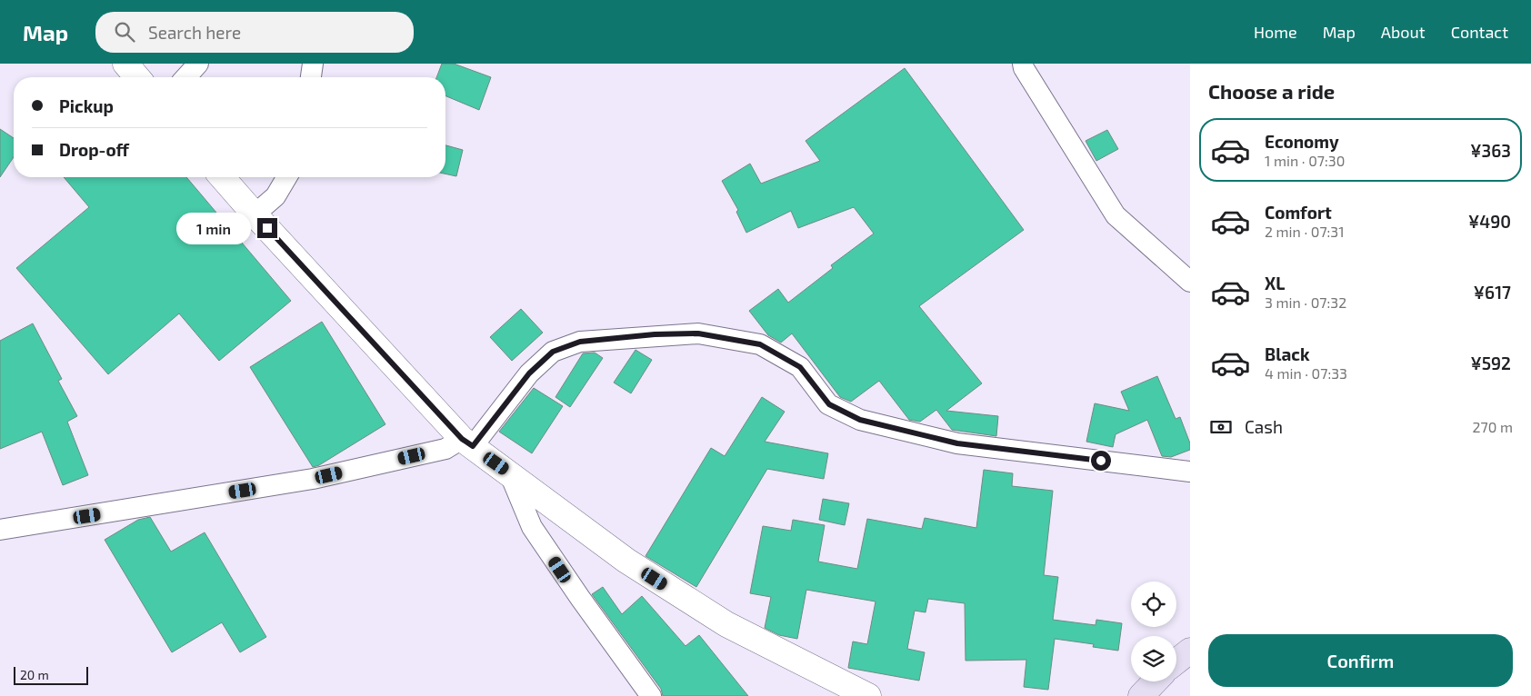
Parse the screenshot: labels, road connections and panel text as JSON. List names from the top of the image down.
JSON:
{
  "scale_bar": "20 m",
  "page": {
    "header": "Map",
    "search": "Search here",
    "nav": [
      "Home",
      "Map",
      "About",
      "Contact"
    ],
    "heading": "Choose a ride",
    "banner": ["Pickup", "Drop-off"],
    "list": [
      {
        "name": "Economy",
        "note": "1 min · 07:30",
        "value": "¥363"
      },
      {
        "name": "Comfort",
        "note": "2 min · 07:31",
        "value": "¥490"
      },
      {
        "name": "XL",
        "note": "3 min · 07:32",
        "value": "¥617"
      },
      {
        "name": "Black",
        "note": "4 min · 07:33",
        "value": "¥592"
      }
    ],
    "bubble": "1 min",
    "pay": ["Cash", "270 m"],
    "buttons": "Confirm",
    "scale": "20 m"
  }
}
